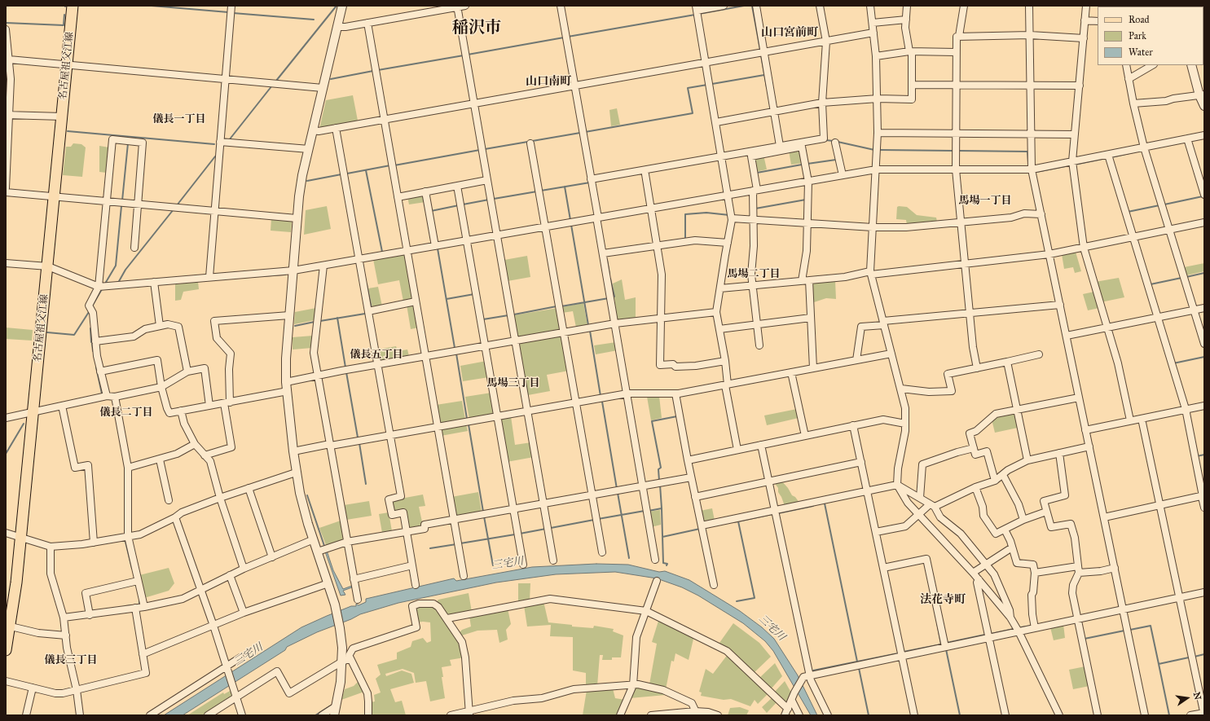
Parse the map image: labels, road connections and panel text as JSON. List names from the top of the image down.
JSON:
{
  "streets": {
    "main road": ["名古屋祖父江線"]
  },
  "districts": [
    "稲沢市",
    "山口宮前町",
    "山口南町",
    "儀長一丁目",
    "馬場一丁目",
    "馬場二丁目",
    "儀長五丁目",
    "馬場三丁目",
    "儀長二丁目",
    "法花寺町",
    "儀長三丁目"
  ],
  "water": ["三宅川"],
  "legend": ["Road", "Park", "Water"],
  "north": "right"
}
